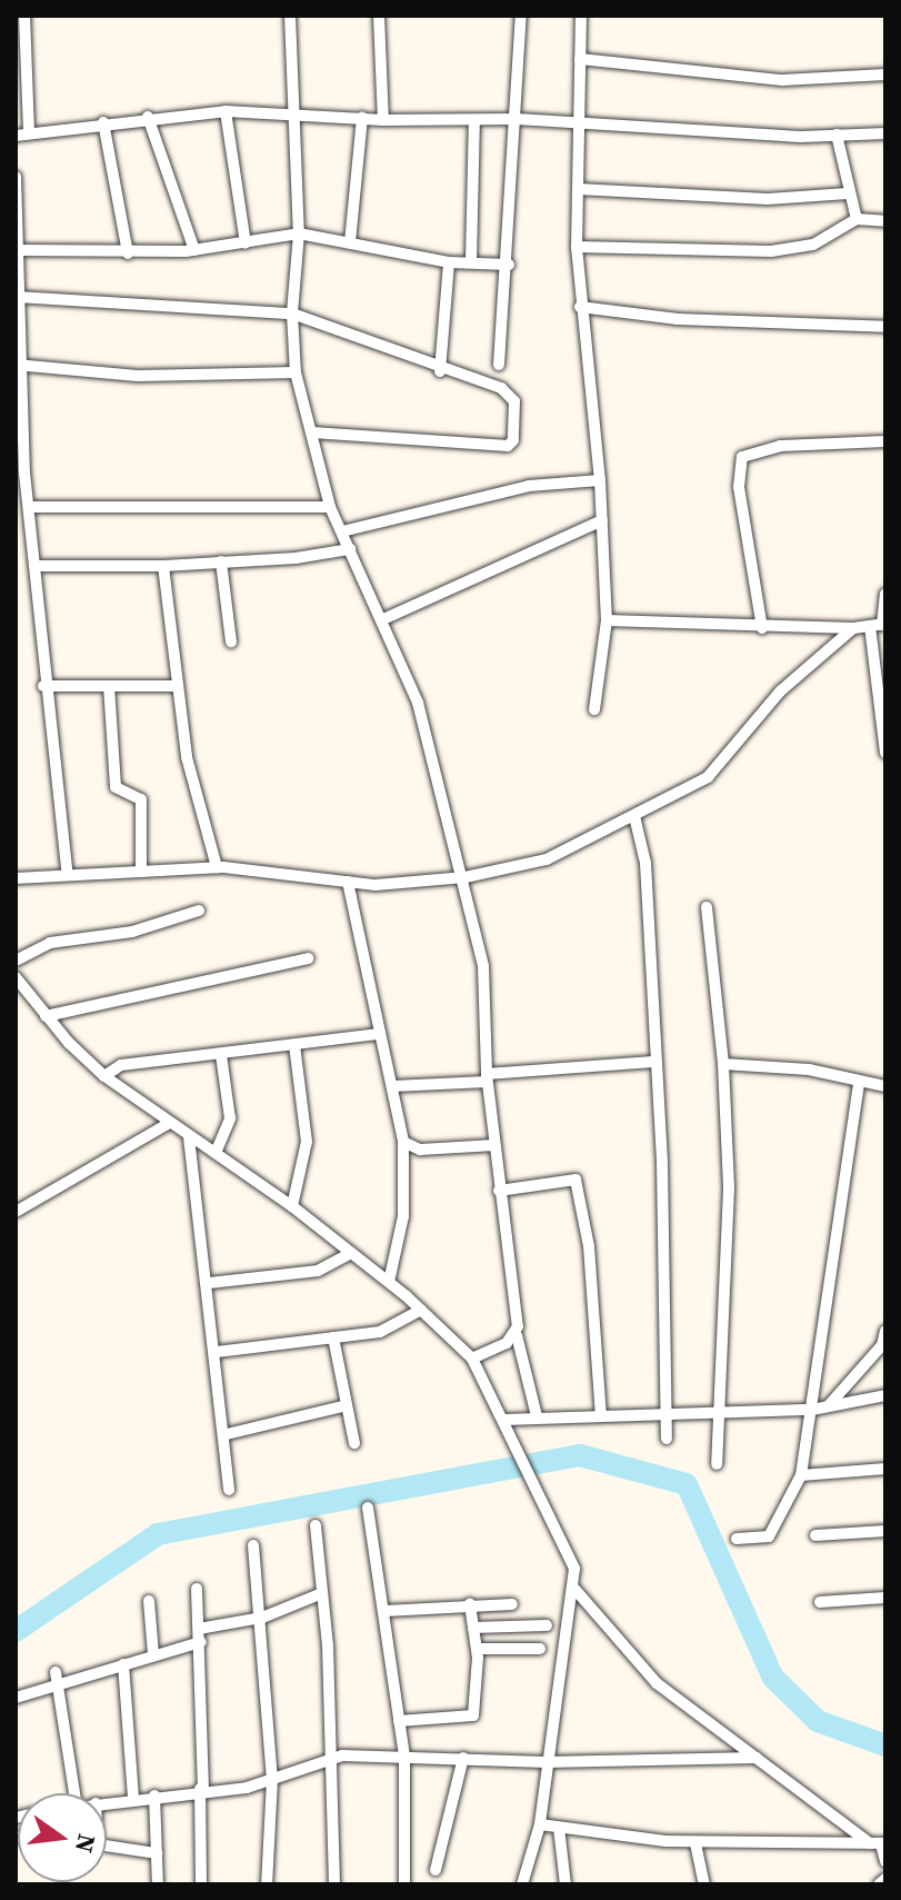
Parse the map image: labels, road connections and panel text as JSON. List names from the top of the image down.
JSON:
{
  "north": "right"
}
